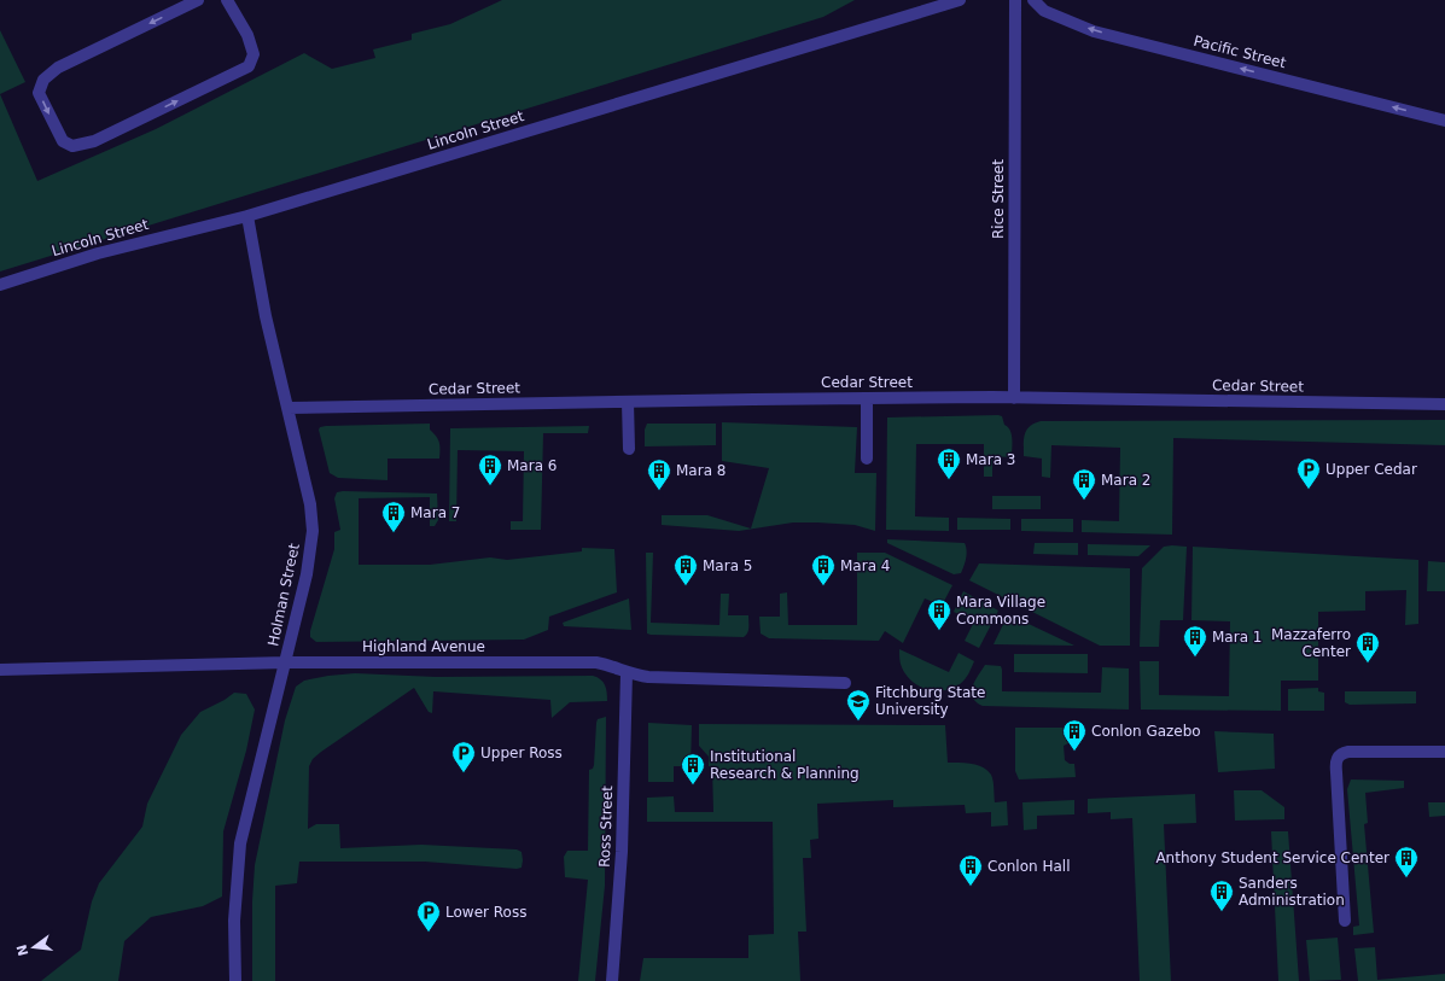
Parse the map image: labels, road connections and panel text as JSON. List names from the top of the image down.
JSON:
{
  "streets": {
    "street": [
      "Pacific Street",
      "Lincoln Street",
      "Rice Street",
      "Cedar Street",
      "Holman Street",
      "Highland Avenue",
      "Ross Street"
    ]
  },
  "crossings": [
    ["Lincoln Street", "Holman Street"],
    ["Rice Street", "Cedar Street"],
    ["Cedar Street", "Holman Street"],
    ["Holman Street", "Highland Avenue"],
    ["Highland Avenue", "Ross Street"]
  ],
  "one_way": ["Pacific Street"],
  "places": {
    "building": [
      "Mara 3",
      "Mara 6",
      "Mara 8",
      "Mara 2",
      "Mara 7",
      "Mara 5",
      "Mara 4",
      "Mara Village Commons",
      "Mara 1",
      "Mazzaferro Center",
      "Conlon Gazebo",
      "Institutional Research & Planning",
      "Anthony Student Service Center",
      "Conlon Hall",
      "Sanders Administration"
    ],
    "parking": ["Upper Cedar", "Upper Ross", "Lower Ross"],
    "school or university": ["Fitchburg State University"]
  },
  "north": "left"
}
